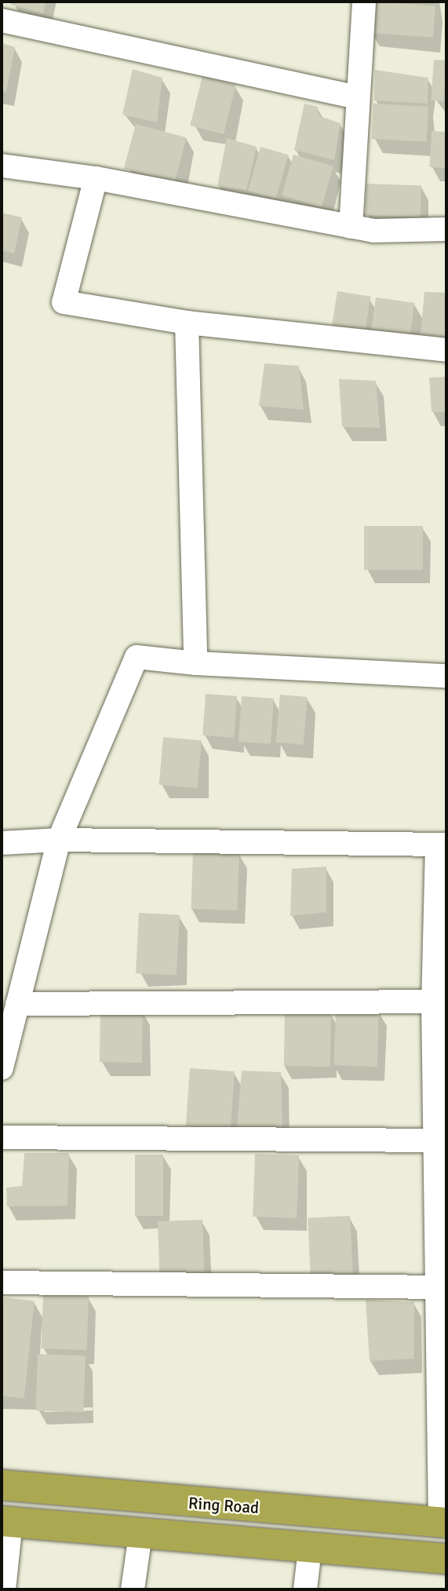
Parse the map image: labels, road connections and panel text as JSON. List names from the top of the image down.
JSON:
{
  "streets": {
    "highway": ["Ring Road"]
  }
}
